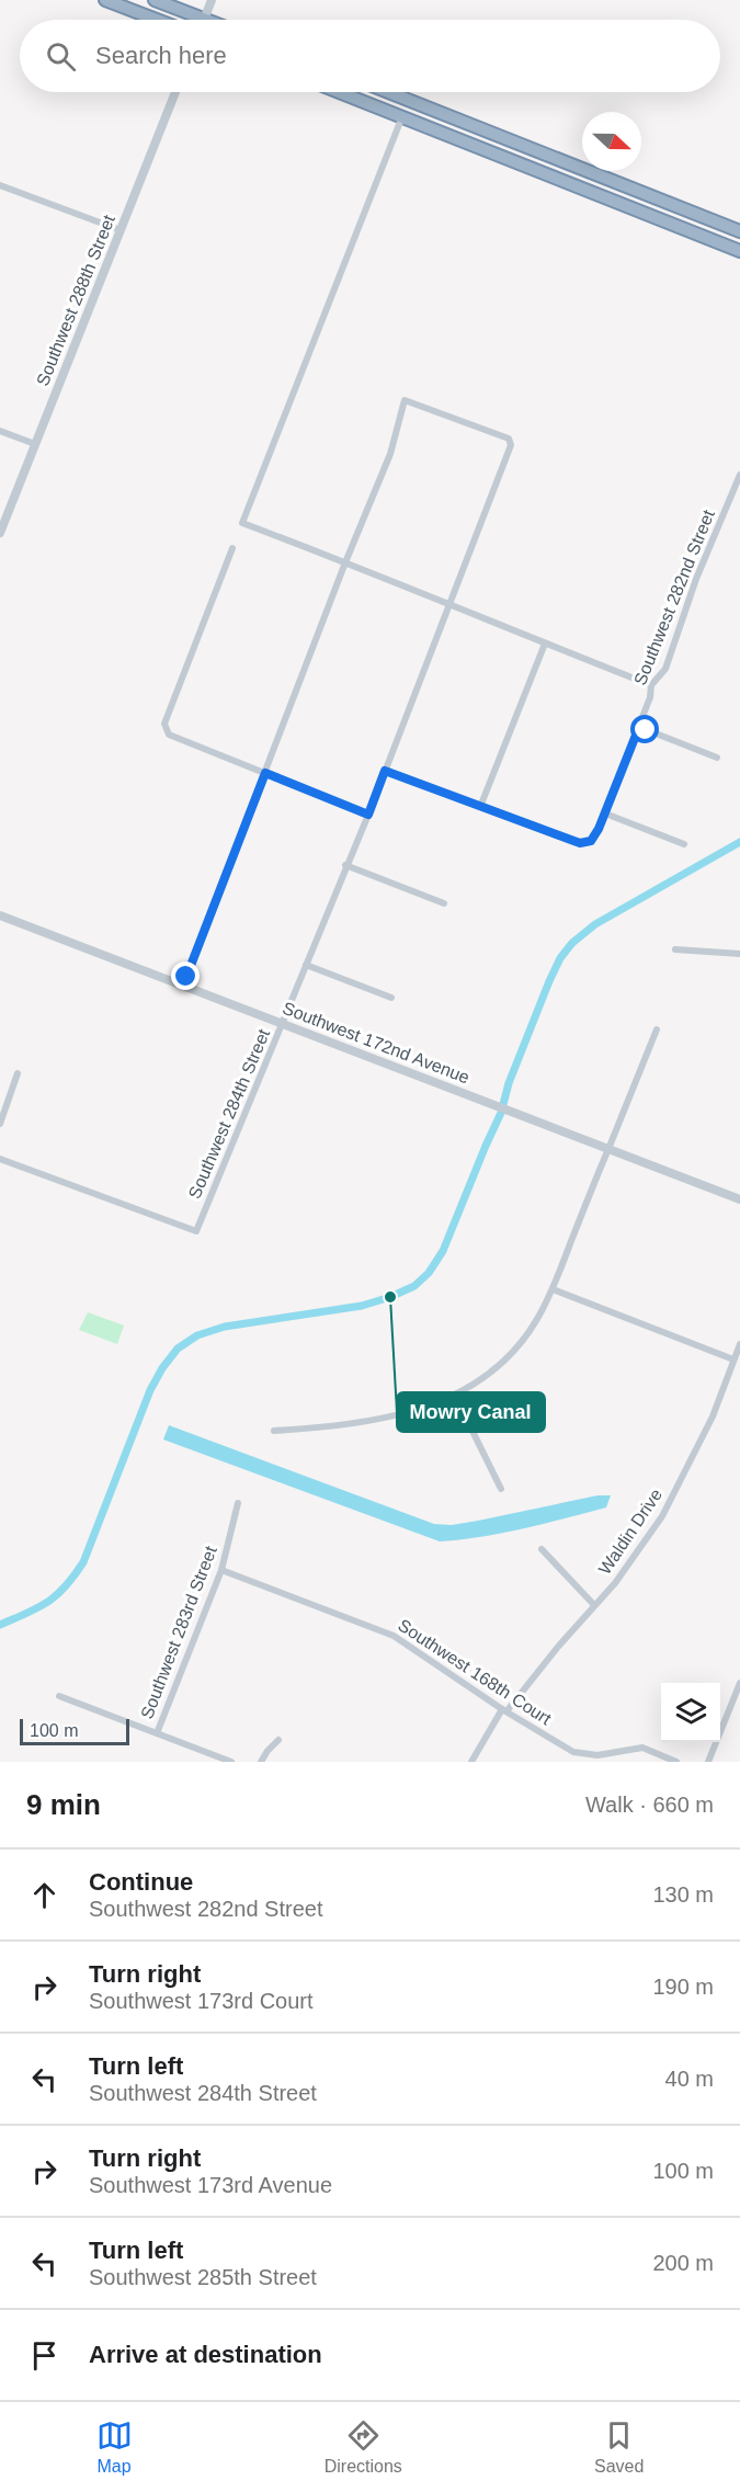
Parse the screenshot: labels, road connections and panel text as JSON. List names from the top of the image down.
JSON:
{
  "streets": {
    "street": [
      "Southwest 288th Street",
      "Southwest 282nd Street",
      "Southwest 172nd Avenue",
      "Southwest 284th Street",
      "Waldin Drive",
      "Southwest 283rd Street",
      "Southwest 168th Court"
    ]
  },
  "crossings": [
    ["Southwest 172nd Avenue", "Southwest 284th Street"],
    ["Waldin Drive", "Southwest 168th Court"],
    ["Southwest 283rd Street", "Southwest 168th Court"]
  ],
  "places": ["Mowry Canal"],
  "scale_bar": "100 m",
  "north": "right",
  "page": {
    "search": "Search here",
    "scale": "100 m",
    "heading": ["9 min", "Walk · 660 m"],
    "list": [
      ["Continue", "Southwest 282nd Street", "130 m"],
      ["Turn right", "Southwest 173rd Court", "190 m"],
      ["Turn left", "Southwest 284th Street", "40 m"],
      ["Turn right", "Southwest 173rd Avenue", "100 m"],
      ["Turn left", "Southwest 285th Street", "200 m"],
      "Arrive at destination"
    ],
    "nav": ["Map", "Directions", "Saved"]
  }
}
